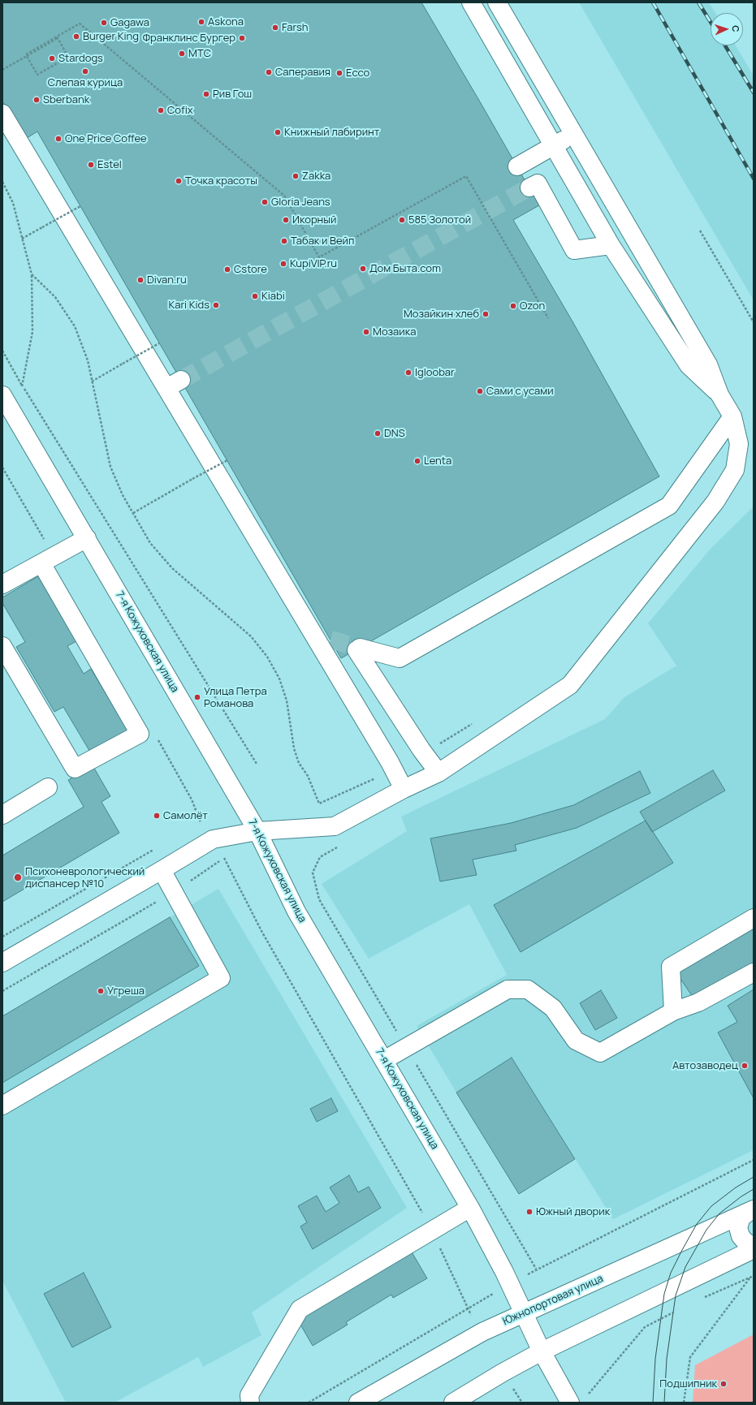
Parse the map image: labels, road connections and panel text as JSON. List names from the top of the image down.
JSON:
{
  "streets": {
    "street": ["7-я Кожуховская улица", "Южнопортовая улица"]
  },
  "crossings": [
    ["7-я Кожуховская улица", "Южнопортовая улица"]
  ],
  "places": [
    "Askona",
    "Gagawa",
    "Farsh",
    "Burger King",
    "Франклинс Бургер",
    "МТС",
    "Stardogs",
    "Слепая курица",
    "Саперавия",
    "Ecco",
    "Рив Гош",
    "Sberbank",
    "Cofix",
    "Книжный лабиринт",
    "One Price Coffee",
    "Estel",
    "Zakka",
    "Точка красоты",
    "Gloria Jeans",
    "Икорный",
    "585 Золотой",
    "Табак и Вейп",
    "KupiVIP.ru",
    "Дом Быта.com",
    "Cstore",
    "Divan.ru",
    "Kiabi",
    "Kari Kids",
    "Ozon",
    "Мозайкин хлеб",
    "Мозаика",
    "Igloobar",
    "Сами с усами",
    "DNS",
    "Lenta",
    "Улица Петра Романова",
    "Самолёт",
    "Психоневрологический диспансер №10",
    "Угреша",
    "Автозаводец",
    "Южный дворик",
    "Подшипник"
  ],
  "north": "right"
}
